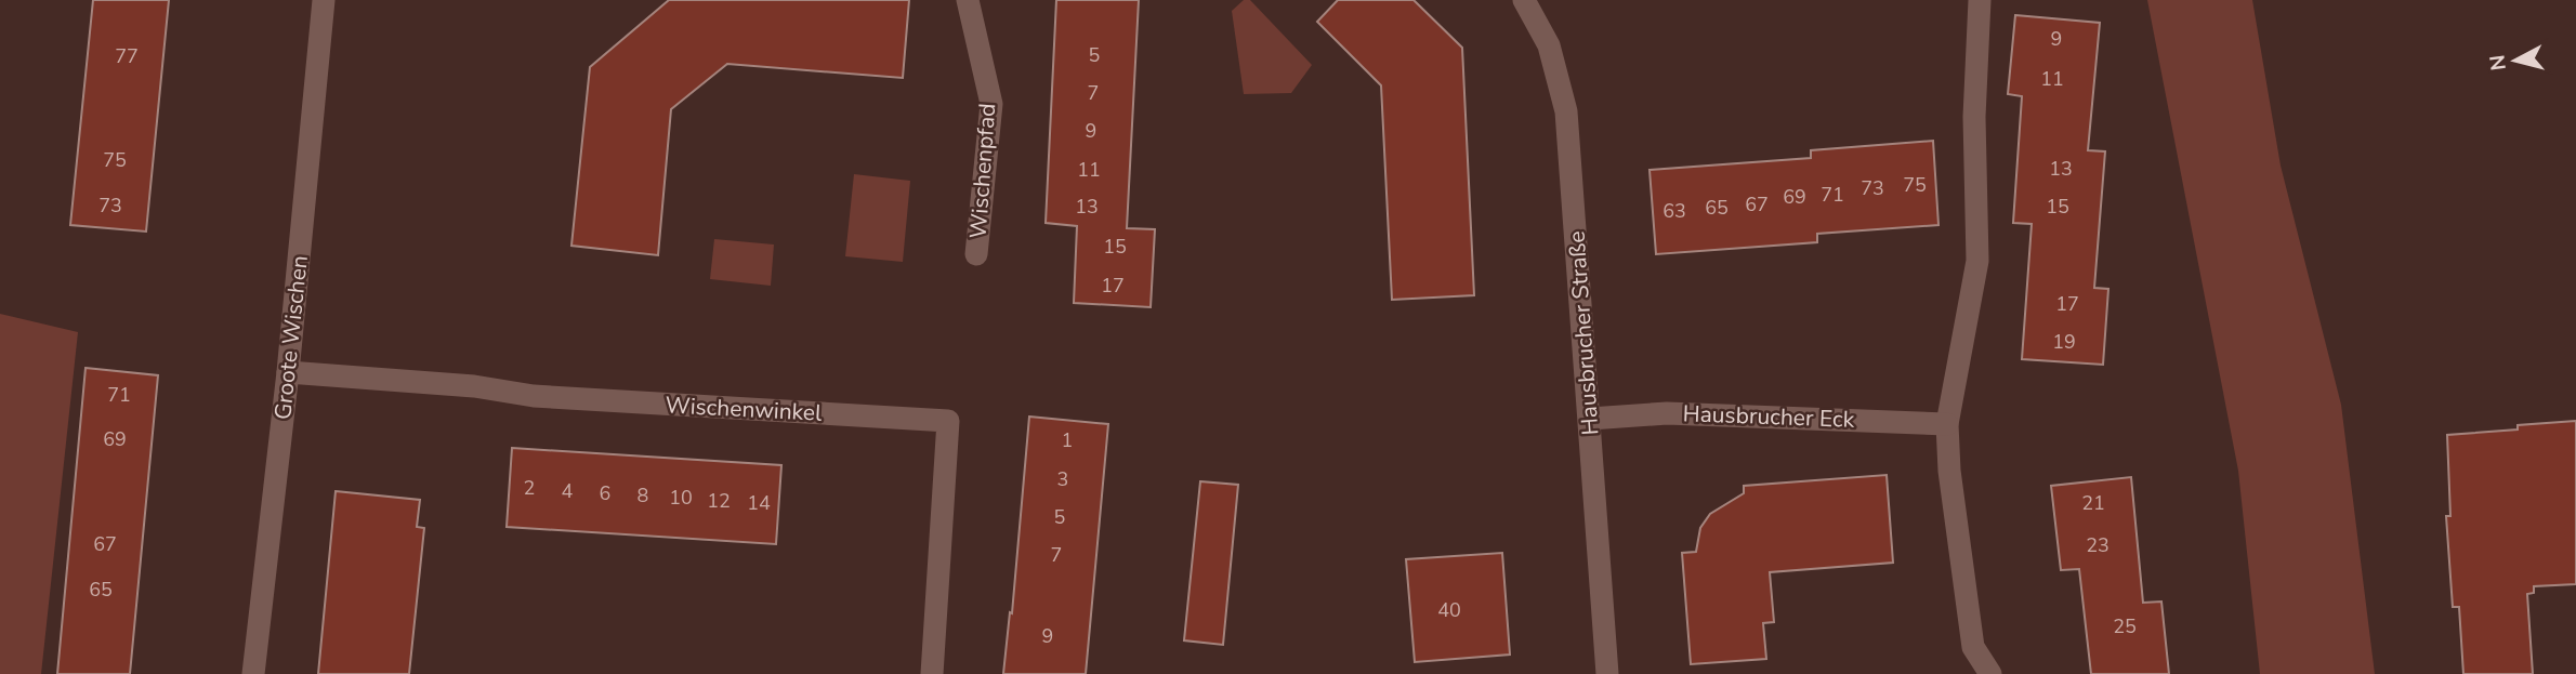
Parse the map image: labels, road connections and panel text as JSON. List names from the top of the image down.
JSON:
{
  "streets": {
    "street": [
      "Wischenpfad",
      "Hausbrucher Straße",
      "Groote Wischen",
      "Wischenwinkel",
      "Hausbrucher Eck"
    ]
  },
  "crossings": [
    ["Hausbrucher Straße", "Hausbrucher Eck"],
    ["Groote Wischen", "Wischenwinkel"]
  ],
  "house_numbers": [
    "9",
    "5",
    "77",
    "11",
    "7",
    "9",
    "75",
    "13",
    "11",
    "75",
    "73",
    "71",
    "69",
    "67",
    "73",
    "13",
    "15",
    "65",
    "63",
    "15",
    "17",
    "17",
    "19",
    "71",
    "69",
    "1",
    "3",
    "2",
    "4",
    "6",
    "8",
    "10",
    "12",
    "14",
    "21",
    "5",
    "67",
    "23",
    "7",
    "65",
    "40",
    "25",
    "9"
  ],
  "north": "left"
}
